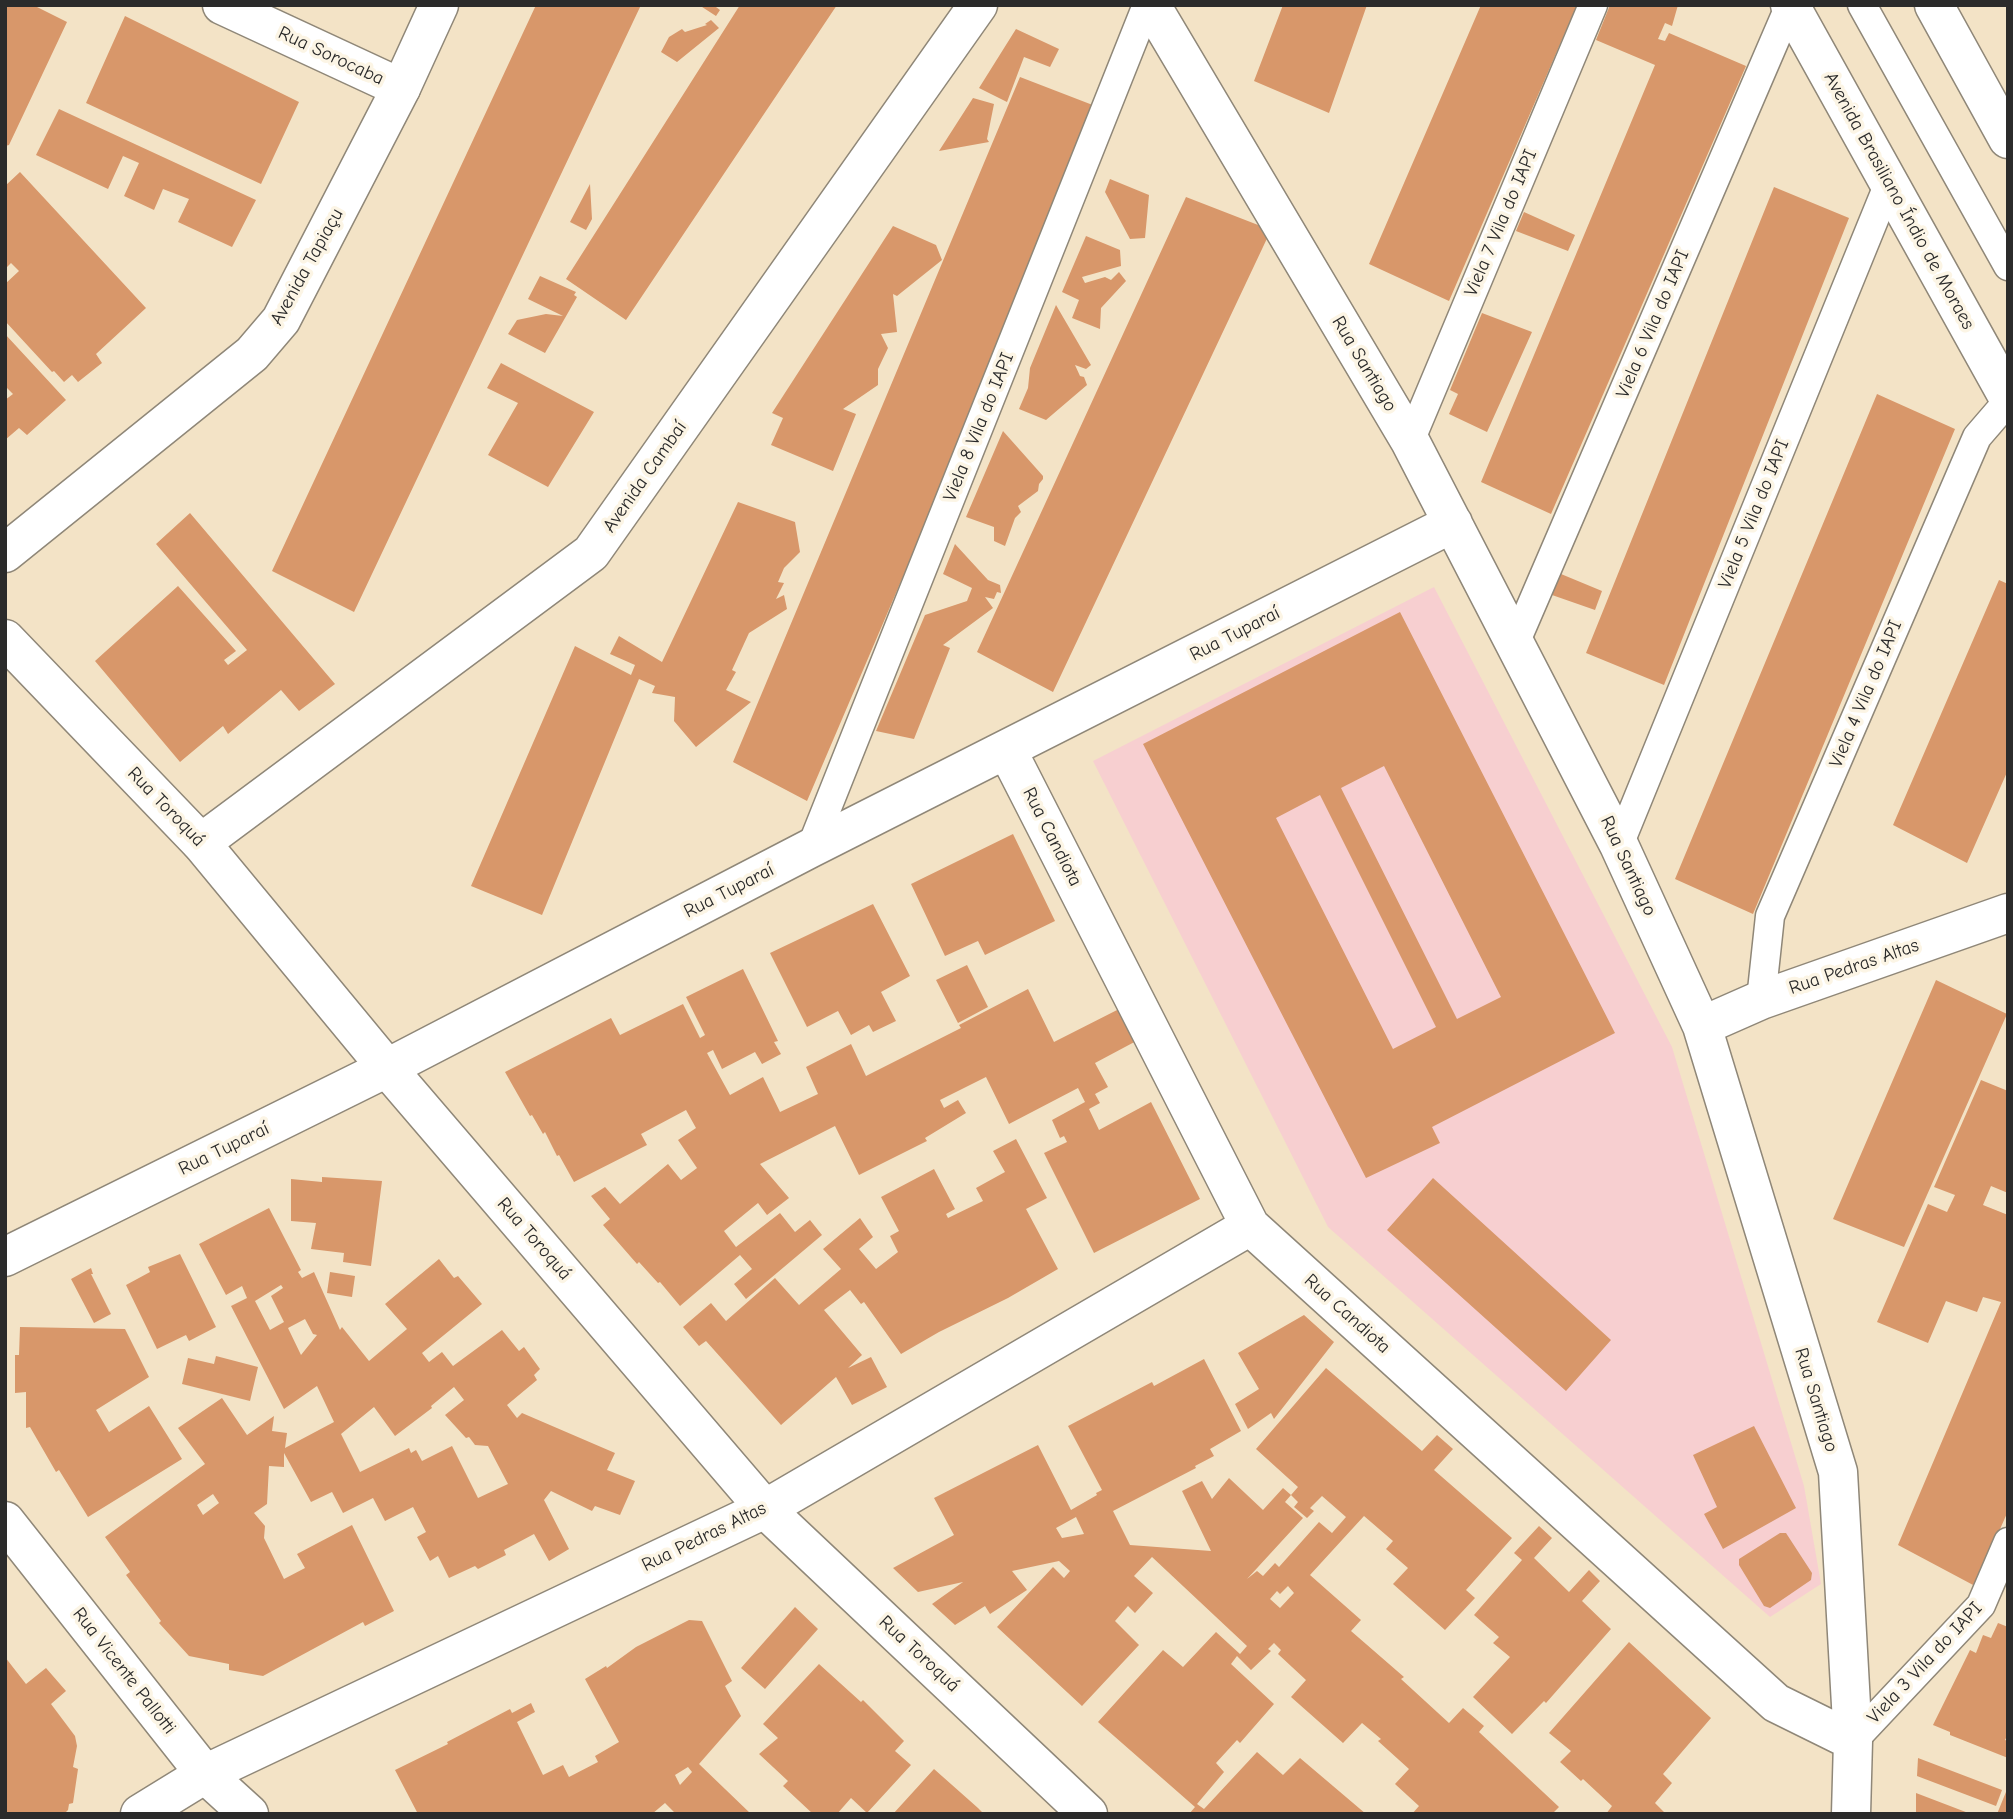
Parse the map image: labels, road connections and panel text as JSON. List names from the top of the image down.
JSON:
{
  "streets": {
    "street": [
      "Rua Sorocaba",
      "Avenida Brasiliano Índio de Moraes",
      "Avenida Tapiaçu",
      "Rua Santiago",
      "Avenida Cambaí",
      "Rua Tuparaí",
      "Rua Toroquá",
      "Rua Candiota",
      "Rua Pedras Altas",
      "Rua Vicente Pallotti"
    ],
    "lane": [
      "Viela 7 Vila do IAPI",
      "Viela 6 Vila do IAPI",
      "Viela 8 Vila do IAPI",
      "Viela 5 Vila do IAPI",
      "Viela 4 Vila do IAPI",
      "Viela 3 Vila do IAPI"
    ]
  },
  "crossings": [
    ["Rua Sorocaba", "Avenida Tapiaçu"],
    ["Avenida Brasiliano Índio de Moraes", "Viela 6 Vila do IAPI"],
    ["Avenida Brasiliano Índio de Moraes", "Viela 5 Vila do IAPI"],
    ["Avenida Brasiliano Índio de Moraes", "Viela 4 Vila do IAPI"],
    ["Viela 7 Vila do IAPI", "Rua Santiago"],
    ["Viela 6 Vila do IAPI", "Rua Santiago"],
    ["Rua Santiago", "Viela 8 Vila do IAPI"],
    ["Rua Santiago", "Viela 5 Vila do IAPI"],
    ["Rua Santiago", "Rua Tuparaí"],
    ["Rua Santiago", "Rua Candiota"],
    ["Rua Santiago", "Rua Pedras Altas"],
    ["Rua Santiago", "Viela 3 Vila do IAPI"],
    ["Viela 8 Vila do IAPI", "Rua Tuparaí"],
    ["Avenida Cambaí", "Rua Toroquá"],
    ["Rua Tuparaí", "Rua Toroquá"],
    ["Rua Tuparaí", "Rua Candiota"],
    ["Viela 4 Vila do IAPI", "Rua Pedras Altas"],
    ["Rua Toroquá", "Rua Pedras Altas"],
    ["Rua Candiota", "Rua Pedras Altas"],
    ["Rua Candiota", "Viela 3 Vila do IAPI"],
    ["Rua Pedras Altas", "Rua Vicente Pallotti"]
  ]
}
